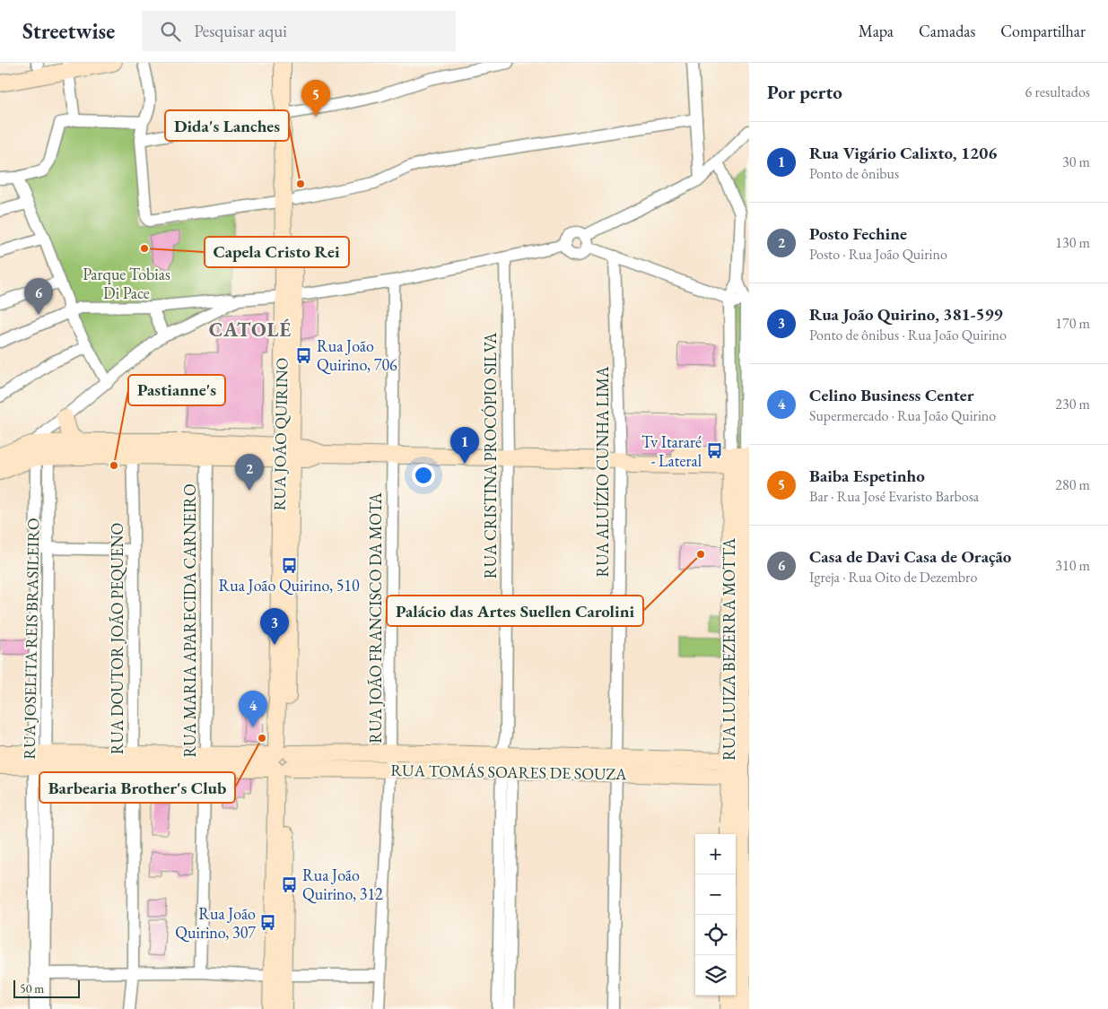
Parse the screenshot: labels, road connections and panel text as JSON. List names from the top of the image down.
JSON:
{
  "streets": {
    "main road": ["RUA JOÃO QUIRINO", "RUA LUIZA BEZERRA MOTTA", "RUA TOMÁS SOARES DE SOUZA"],
    "street": [
      "RUA CRISTINA PROCÓPIO SILVA",
      "RUA ALUÍZIO CUNHA LIMA",
      "RUA JOÃO FRANCISCO DA MOTA",
      "RUA MARIA APARECIDA CARNEIRO",
      "RUA JOSELITA REIS BRASILEIRO",
      "RUA DOUTOR JOÃO PEQUENO"
    ]
  },
  "crossings": [
    ["RUA JOÃO QUIRINO", "RUA TOMÁS SOARES DE SOUZA"],
    ["RUA CRISTINA PROCÓPIO SILVA", "RUA TOMÁS SOARES DE SOUZA"],
    ["RUA ALUÍZIO CUNHA LIMA", "RUA TOMÁS SOARES DE SOUZA"],
    ["RUA JOÃO FRANCISCO DA MOTA", "RUA TOMÁS SOARES DE SOUZA"],
    ["RUA MARIA APARECIDA CARNEIRO", "RUA TOMÁS SOARES DE SOUZA"],
    ["RUA JOSELITA REIS BRASILEIRO", "RUA TOMÁS SOARES DE SOUZA"],
    ["RUA DOUTOR JOÃO PEQUENO", "RUA TOMÁS SOARES DE SOUZA"],
    ["RUA LUIZA BEZERRA MOTTA", "RUA TOMÁS SOARES DE SOUZA"]
  ],
  "districts": ["CATOLÉ"],
  "parks": ["Parque Tobias Di Pace"],
  "places": {
    "other": [
      "Dida's Lanches",
      "Capela Cristo Rei",
      "Pastianne's",
      "Palácio das Artes Suellen Carolini",
      "Barbearia Brother's Club"
    ],
    "bus stop": [
      "Rua João Quirino, 706",
      "Tv Itararé - Lateral",
      "Rua João Quirino, 510",
      "Rua João Quirino, 312",
      "Rua João Quirino, 307"
    ]
  },
  "scale_bar": "50 m",
  "page": {
    "header": "Streetwise",
    "search": "Pesquisar aqui",
    "nav": ["Mapa", "Camadas", "Compartilhar"],
    "heading": ["Por perto", "6 resultados"],
    "pins": [
      "5",
      "6",
      "1",
      "2",
      "3",
      "4"
    ],
    "list": [
      {
        "mark": "1",
        "name": "Rua Vigário Calixto, 1206",
        "note": "Ponto de ônibus",
        "value": "30 m"
      },
      {
        "mark": "2",
        "name": "Posto Fechine",
        "note": "Posto · Rua João Quirino",
        "value": "130 m"
      },
      {
        "mark": "3",
        "name": "Rua João Quirino, 381-599",
        "note": "Ponto de ônibus · Rua João Quirino",
        "value": "170 m"
      },
      {
        "mark": "4",
        "name": "Celino Business Center",
        "note": "Supermercado · Rua João Quirino",
        "value": "230 m"
      },
      {
        "mark": "5",
        "name": "Baiba Espetinho",
        "note": "Bar · Rua José Evaristo Barbosa",
        "value": "280 m"
      },
      {
        "mark": "6",
        "name": "Casa de Davi Casa de Oração",
        "note": "Igreja · Rua Oito de Dezembro",
        "value": "310 m"
      }
    ],
    "map_buttons": ["+", "−"],
    "scale": "50 m"
  }
}
